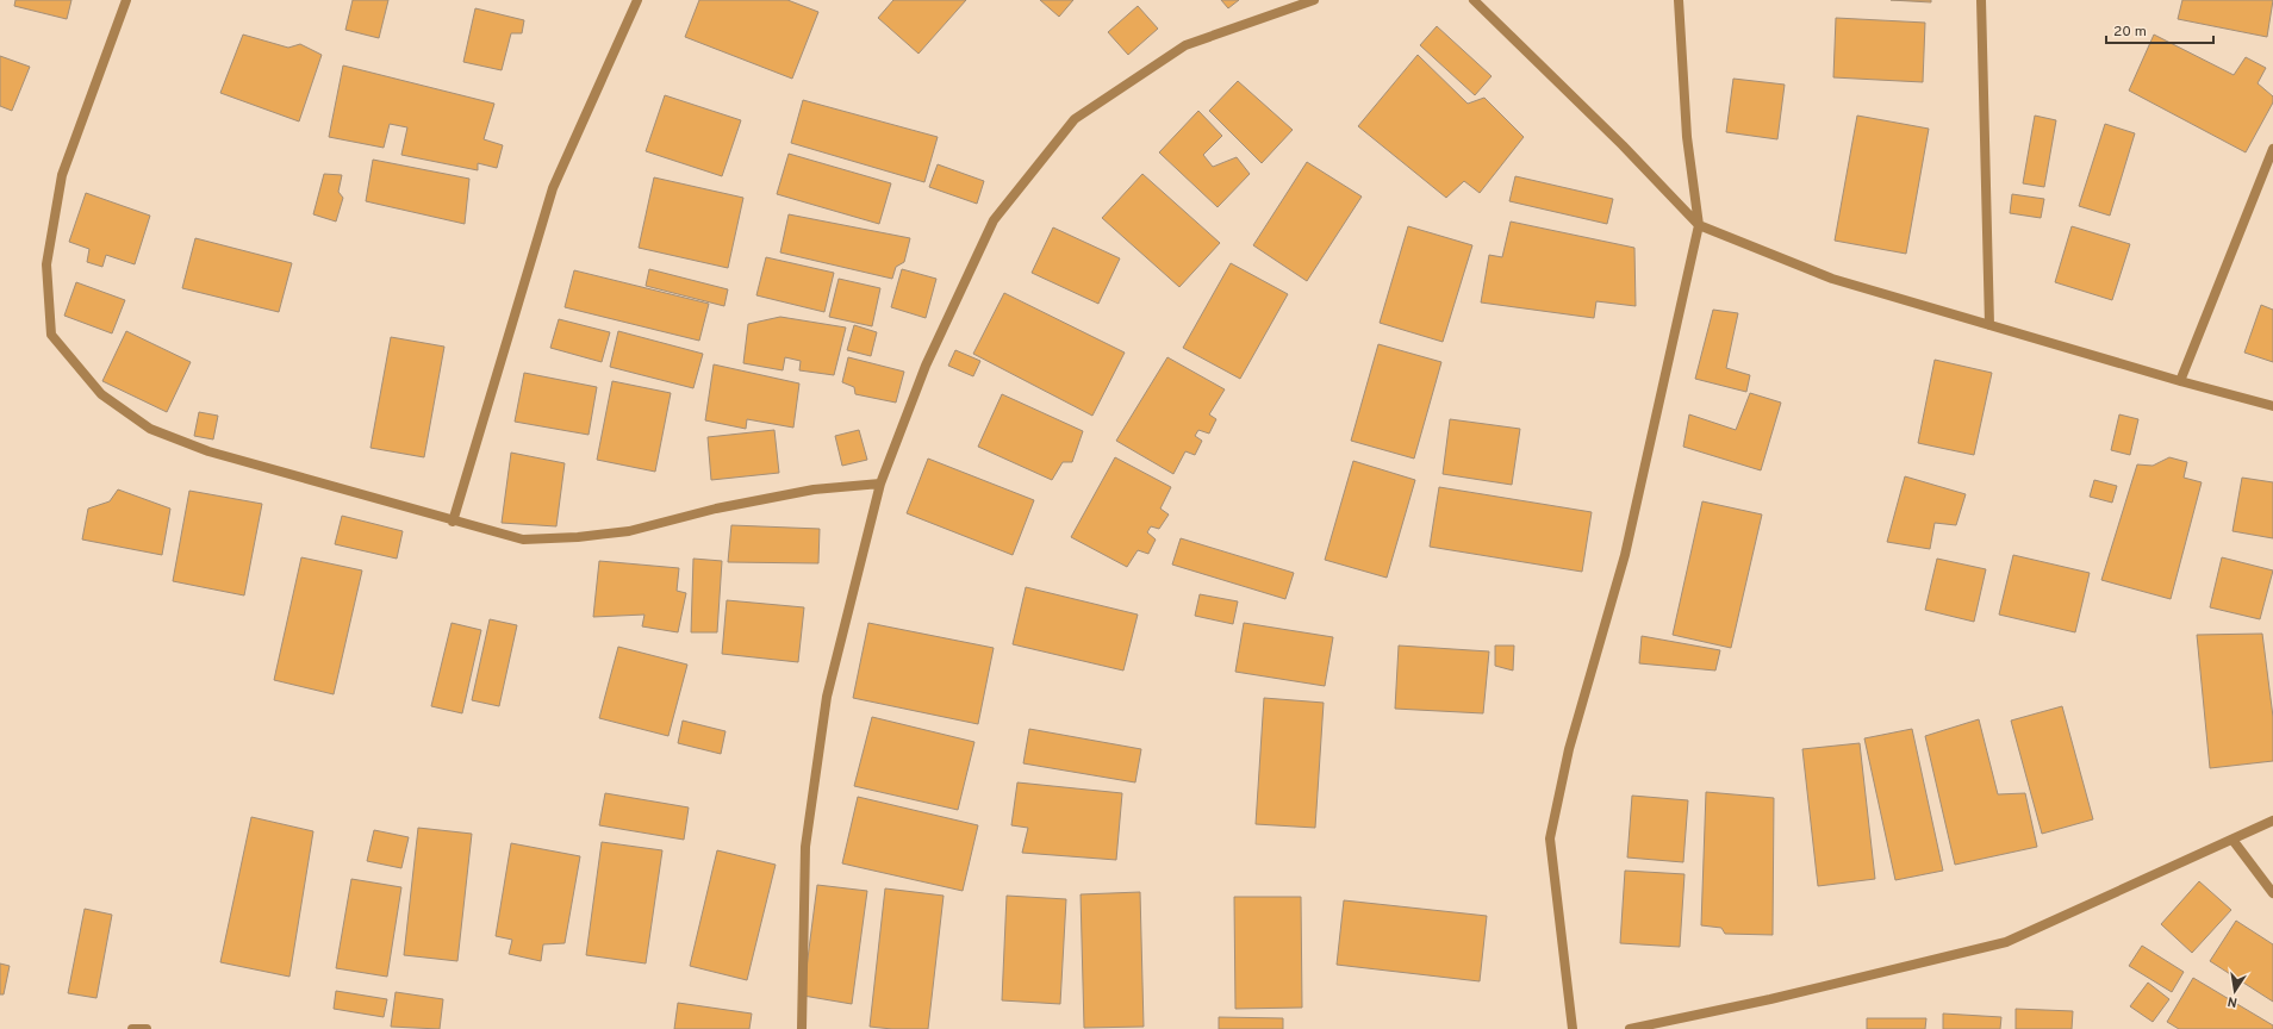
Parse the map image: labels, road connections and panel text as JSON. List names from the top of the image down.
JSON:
{
  "scale_bar": "20 m",
  "north": "bottom"
}
